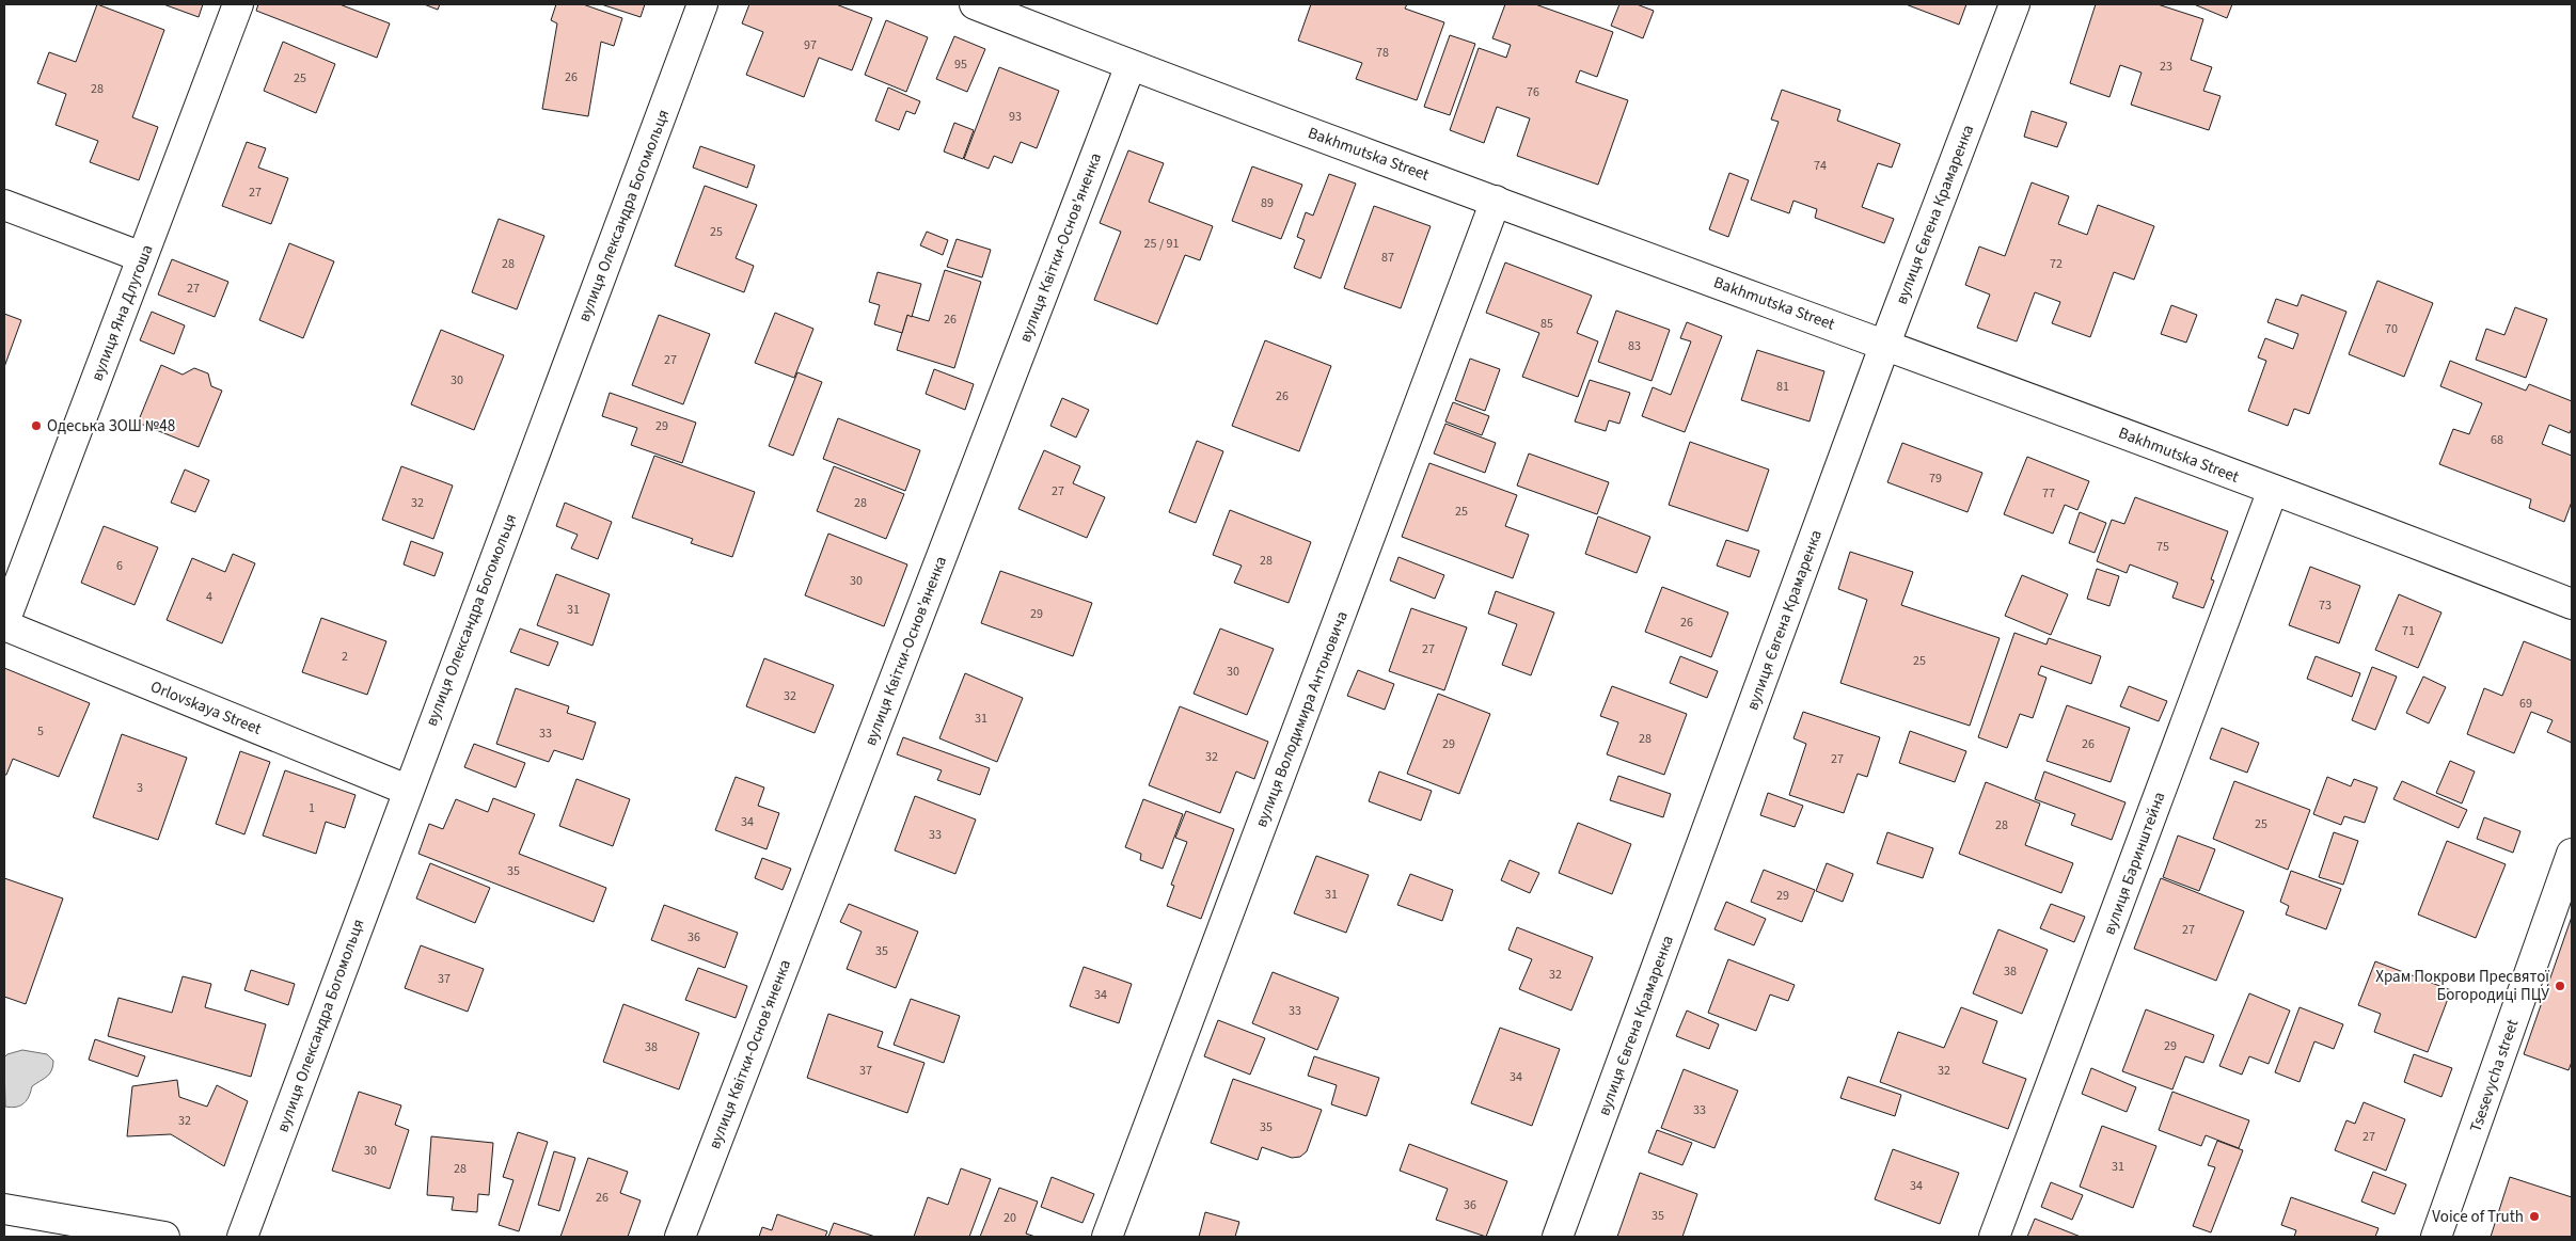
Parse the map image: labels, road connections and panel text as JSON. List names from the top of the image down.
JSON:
{
  "streets": {
    "street": [
      "Bakhmutska Street",
      "вулиця Євгена Крамаренка",
      "вулиця Олександра Богомольця",
      "вулиця Квітки-Основ'яненка",
      "вулиця Яна Длугоша",
      "Orlovskaya Street",
      "вулиця Володимира Антоновича",
      "вулиця Баринштейна",
      "Tsesevycha street"
    ]
  },
  "crossings": [
    ["Bakhmutska Street", "вулиця Євгена Крамаренка"],
    ["Bakhmutska Street", "вулиця Квітки-Основ'яненка"],
    ["Bakhmutska Street", "вулиця Володимира Антоновича"],
    ["Bakhmutska Street", "вулиця Баринштейна"],
    ["вулиця Олександра Богомольця", "Orlovskaya Street"],
    ["вулиця Яна Длугоша", "Orlovskaya Street"]
  ],
  "places": ["Одеська ЗОШ №48", "Храм Покрови Пресвятої Богородиці ПЦУ", "Voice of Truth"],
  "house_numbers": [
    "97",
    "78",
    "95",
    "23",
    "26",
    "25",
    "28",
    "76",
    "93",
    "74",
    "27",
    "89",
    "25",
    "25 / 91",
    "87",
    "28",
    "72",
    "27",
    "26",
    "85",
    "70",
    "83",
    "27",
    "30",
    "81",
    "26",
    "29",
    "68",
    "79",
    "27",
    "77",
    "32",
    "28",
    "25",
    "75",
    "28",
    "6",
    "30",
    "4",
    "73",
    "31",
    "29",
    "26",
    "71",
    "27",
    "2",
    "25",
    "30",
    "32",
    "69",
    "31",
    "5",
    "33",
    "28",
    "29",
    "26",
    "32",
    "27",
    "3",
    "1",
    "34",
    "25",
    "28",
    "33",
    "35",
    "31",
    "29",
    "27",
    "36",
    "35",
    "38",
    "32",
    "37",
    "34",
    "33",
    "29",
    "38",
    "37",
    "32",
    "34",
    "33",
    "32",
    "35",
    "27",
    "30",
    "31",
    "28",
    "34",
    "26",
    "36",
    "35",
    "20"
  ]
}
